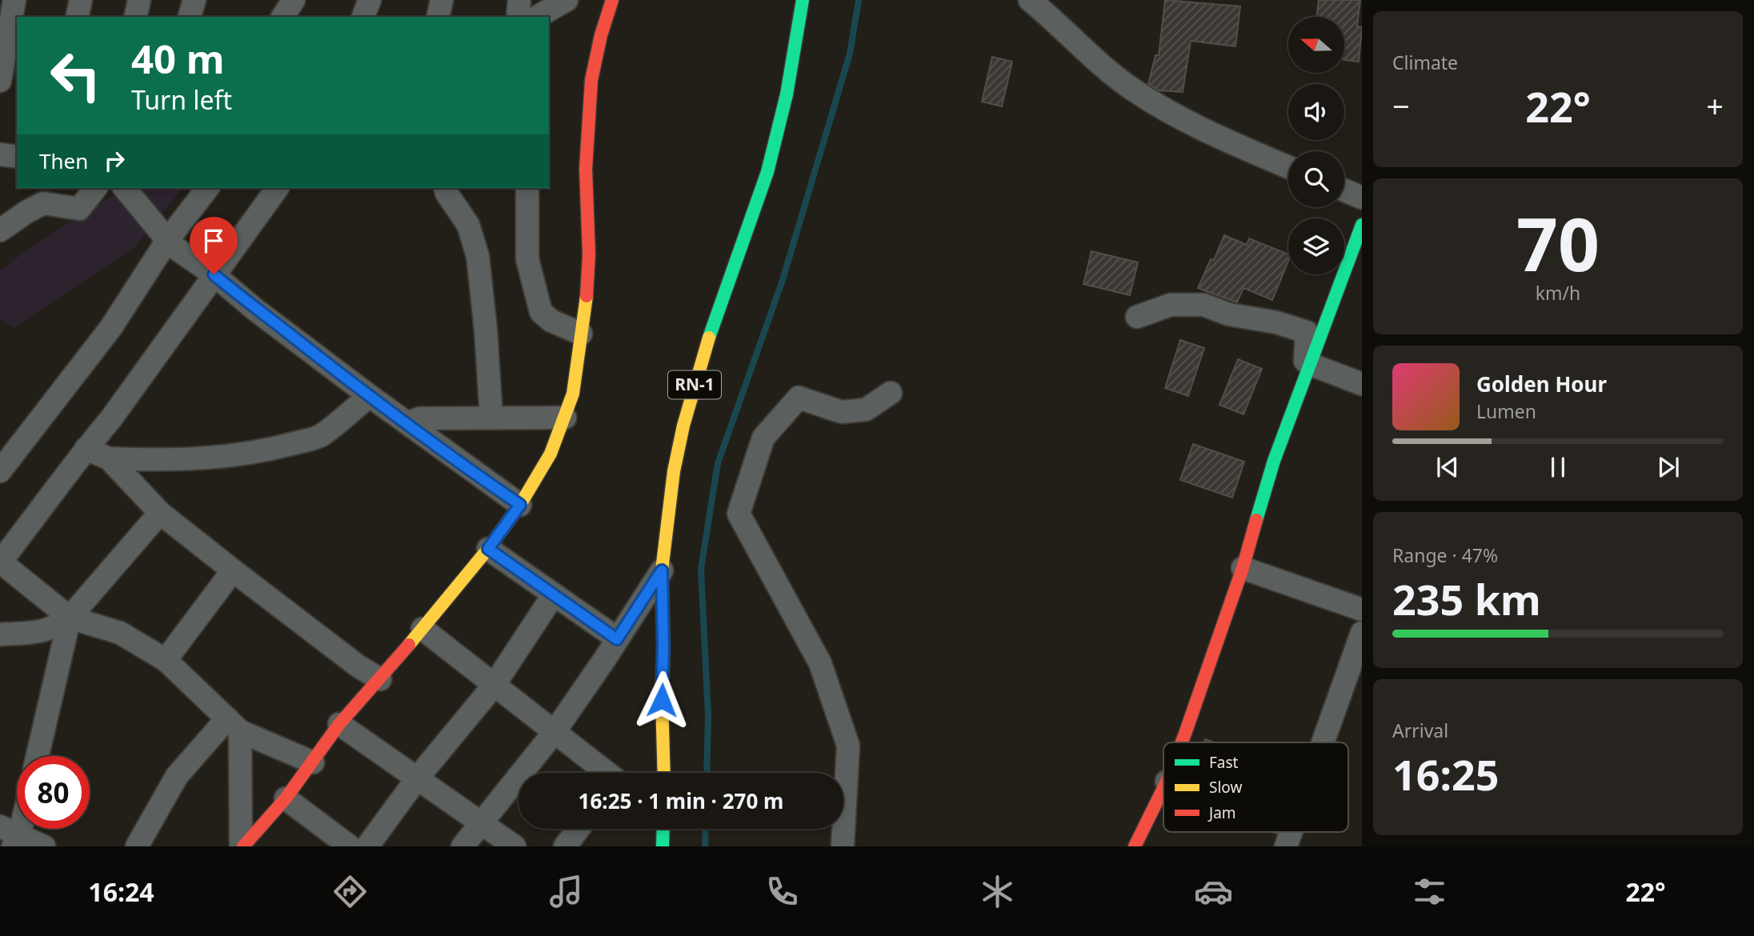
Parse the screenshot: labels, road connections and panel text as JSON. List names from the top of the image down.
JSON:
{
  "streets": {
    "main road": ["RN-1"]
  },
  "legend": ["Fast", "Slow", "Jam"],
  "north": "left",
  "page": {
    "tile": [
      "Climate",
      ["70", "km/h"],
      ["Range · 47%", "235 km"],
      ["Arrival", "16:25"]
    ],
    "turn": ["40 m", "Turn left"],
    "heat": ["−", "22°", "+"],
    "then": "Then",
    "song": ["Golden Hour", "Lumen"],
    "limit": "80",
    "trip": "16:25 · 1 min · 270 m",
    "tabs": ["16:24", "22°"]
  }
}
